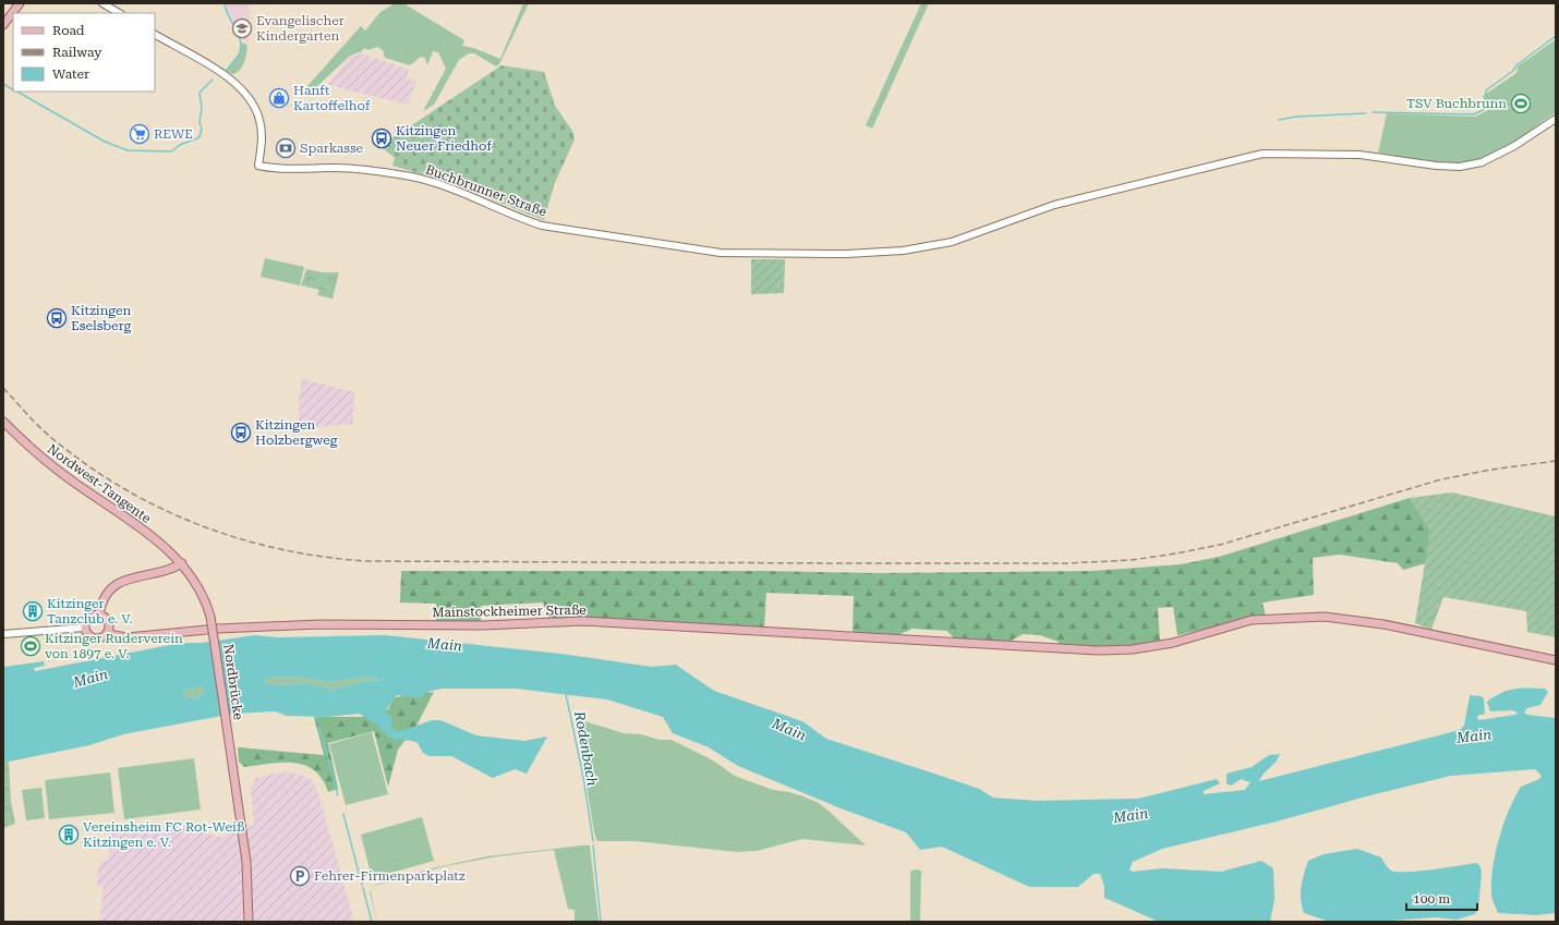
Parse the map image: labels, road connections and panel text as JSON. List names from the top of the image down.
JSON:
{
  "streets": {
    "main road": ["Nordwest-Tangente", "Mainstockheimer Straße", "Nordbrücke"],
    "street": ["Buchbrunner Straße"]
  },
  "crossings": [
    ["Nordwest-Tangente", "Nordbrücke"]
  ],
  "water": ["Main", "Rodenbach"],
  "places": {
    "school or university": ["Evangelischer Kindergarten"],
    "shop": ["Hanft Kartoffelhof"],
    "sports": ["TSV Buchbrunn", "Kitzinger Ruderverein von 1897 e. V."],
    "supermarket": ["REWE"],
    "bus stop": ["Kitzingen Neuer Friedhof", "Kitzingen Eselsberg", "Kitzingen Holzbergweg"],
    "bank": ["Sparkasse"],
    "building": ["Kitzinger Tanzclub e. V.", "Vereinsheim FC Rot-Weiß Kitzingen e. V."],
    "parking": ["Fehrer-Firmenparkplatz"]
  },
  "legend": ["Road", "Railway", "Water"],
  "scale_bar": "100 m"
}
